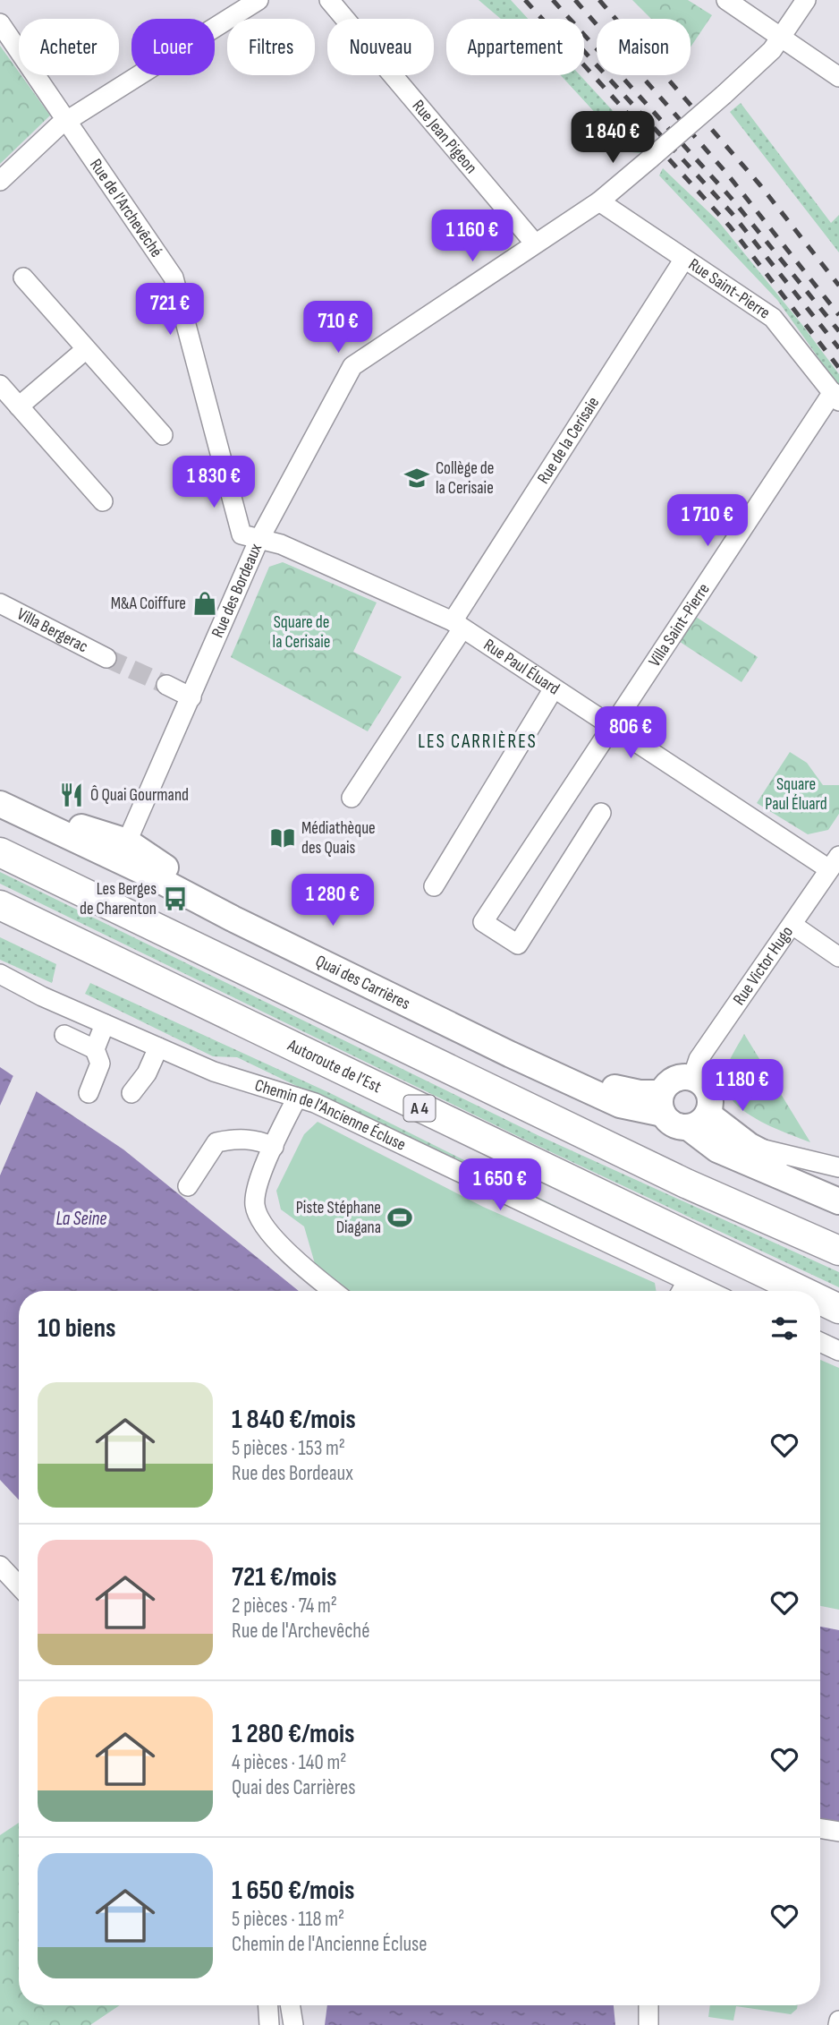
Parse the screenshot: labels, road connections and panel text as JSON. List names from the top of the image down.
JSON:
{
  "streets": {
    "highway": ["Autoroute de l’Est", "A 4"],
    "main road": ["Quai des Carrières"],
    "street": [
      "Rue Jean Pigeon",
      "Rue de l'Archevêché",
      "Rue Saint-Pierre",
      "Rue de la Cerisaie",
      "Rue des Bordeaux",
      "Villa Saint-Pierre",
      "Villa Bergerac",
      "Rue Paul Éluard",
      "Rue Victor Hugo",
      "Chemin de l'Ancienne Écluse"
    ]
  },
  "crossings": [
    ["Rue Jean Pigeon", "Rue des Bordeaux"],
    ["Rue de l'Archevêché", "Rue des Bordeaux"],
    ["Rue de l'Archevêché", "Rue Paul Éluard"],
    ["Rue Saint-Pierre", "Rue de la Cerisaie"],
    ["Rue Saint-Pierre", "Rue des Bordeaux"],
    ["Rue Saint-Pierre", "Villa Saint-Pierre"],
    ["Rue de la Cerisaie", "Rue Paul Éluard"],
    ["Rue des Bordeaux", "Rue Paul Éluard"],
    ["Rue des Bordeaux", "Quai des Carrières"],
    ["Villa Saint-Pierre", "Rue Paul Éluard"],
    ["Rue Paul Éluard", "Rue Victor Hugo"],
    ["Rue Victor Hugo", "Quai des Carrières"]
  ],
  "districts": ["LES CARRIÈRES"],
  "water": ["La Seine"],
  "parks": ["Square de la Cerisaie", "Square Paul Éluard"],
  "places": {
    "school or university": ["Collège de la Cerisaie"],
    "shop": ["M&A Coiffure"],
    "restaurant": ["Ô Quai Gourmand"],
    "library": ["Médiathèque des Quais"],
    "bus stop": ["Les Berges de Charenton"],
    "sports": ["Piste Stéphane Diagana"]
  },
  "page": {
    "chip": [
      "Acheter",
      "Louer",
      "Filtres",
      "Nouveau",
      "Appartement",
      "Maison"
    ],
    "price": [
      "1 840 €",
      "1 160 €",
      "721 €",
      "710 €",
      "1 830 €",
      "1 710 €",
      "806 €",
      "1 280 €",
      "1 180 €",
      "1 650 €"
    ],
    "heading": "10 biens",
    "list": [
      {
        "name": "1 840 €/mois",
        "note": "5 pièces · 153 m² · Rue des Bordeaux"
      },
      {
        "name": "721 €/mois",
        "note": "2 pièces · 74 m² · Rue de l'Archevêché"
      },
      {
        "name": "1 280 €/mois",
        "note": "4 pièces · 140 m² · Quai des Carrières"
      },
      {
        "name": "1 650 €/mois",
        "note": "5 pièces · 118 m² · Chemin de l'Ancienne Écluse"
      }
    ]
  }
}
